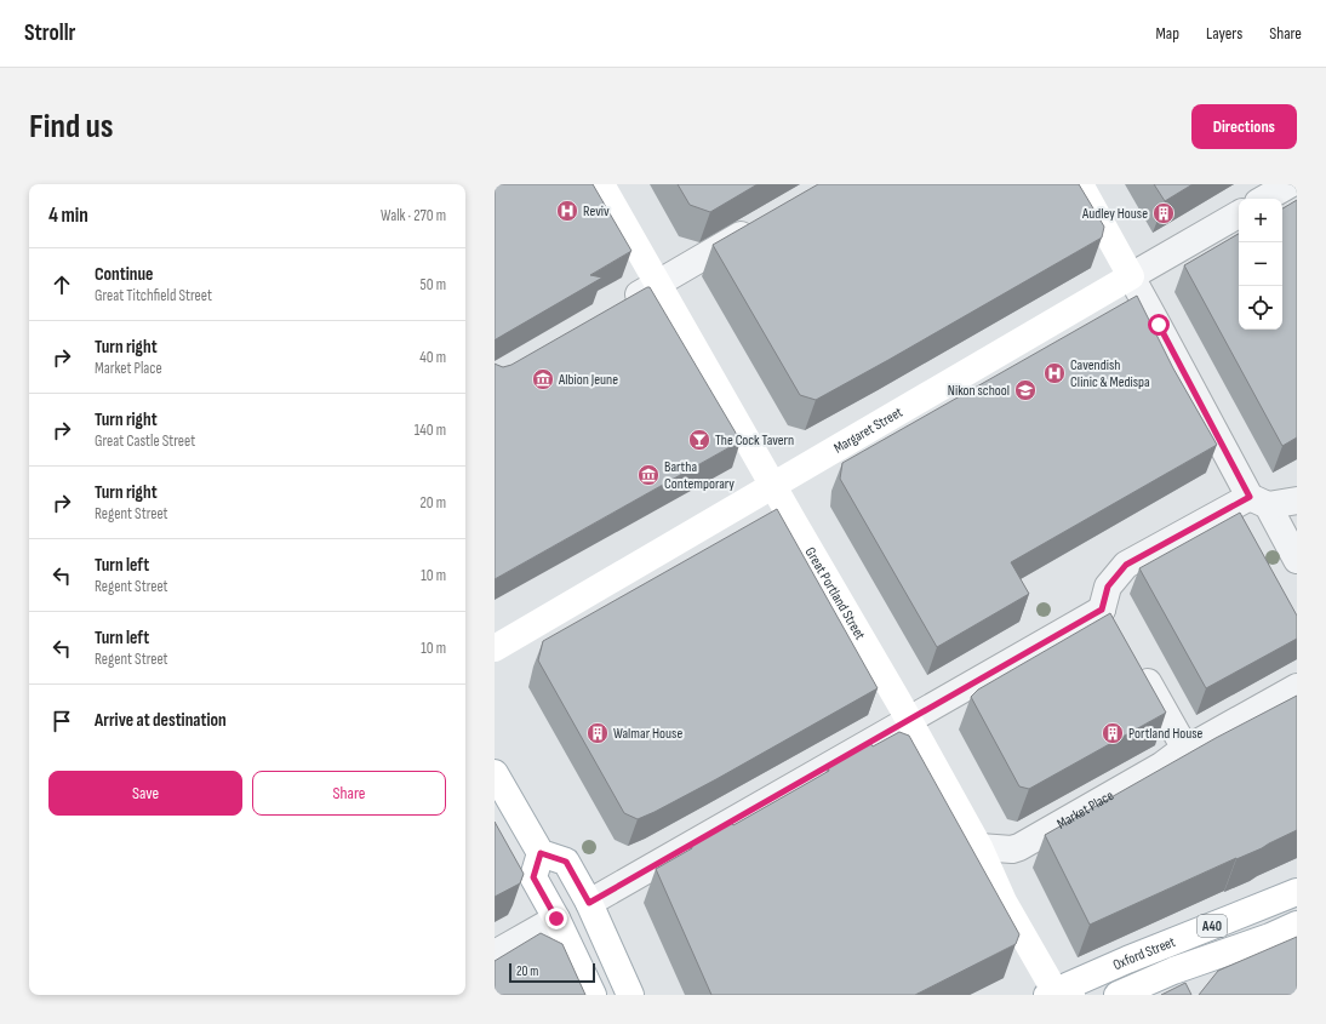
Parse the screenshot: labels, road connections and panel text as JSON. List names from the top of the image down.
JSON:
{
  "streets": {
    "main road": [
      "Margaret Street",
      "Great Portland Street",
      "A40",
      "Oxford Street"
    ],
    "street": ["Market Place"]
  },
  "crossings": [
    ["Margaret Street", "Great Portland Street"],
    ["Great Portland Street", "Market Place"],
    ["Great Portland Street", "Oxford Street"]
  ],
  "places": {
    "hospital": ["Reviv", "Cavendish Clinic & Medispa"],
    "building": ["Audley House", "Walmar House", "Portland House"],
    "museum": ["Albion Jeune", "Bartha Contemporary"],
    "school or university": ["Nikon school"],
    "bar": ["The Cock Tavern"]
  },
  "scale_bar": "20 m",
  "page": {
    "header": "Strollr",
    "nav": ["Map", "Layers", "Share"],
    "buttons": [
      "Directions",
      ["Save", "Share"]
    ],
    "title": "Find us",
    "heading": ["4 min", "Walk · 270 m"],
    "map_buttons": ["+", "−"],
    "list": [
      ["Continue", "Great Titchfield Street", "50 m"],
      ["Turn right", "Market Place", "40 m"],
      ["Turn right", "Great Castle Street", "140 m"],
      ["Turn right", "Regent Street", "20 m"],
      ["Turn left", "Regent Street", "10 m"],
      ["Turn left", "Regent Street", "10 m"],
      "Arrive at destination"
    ],
    "scale": "20 m"
  }
}
